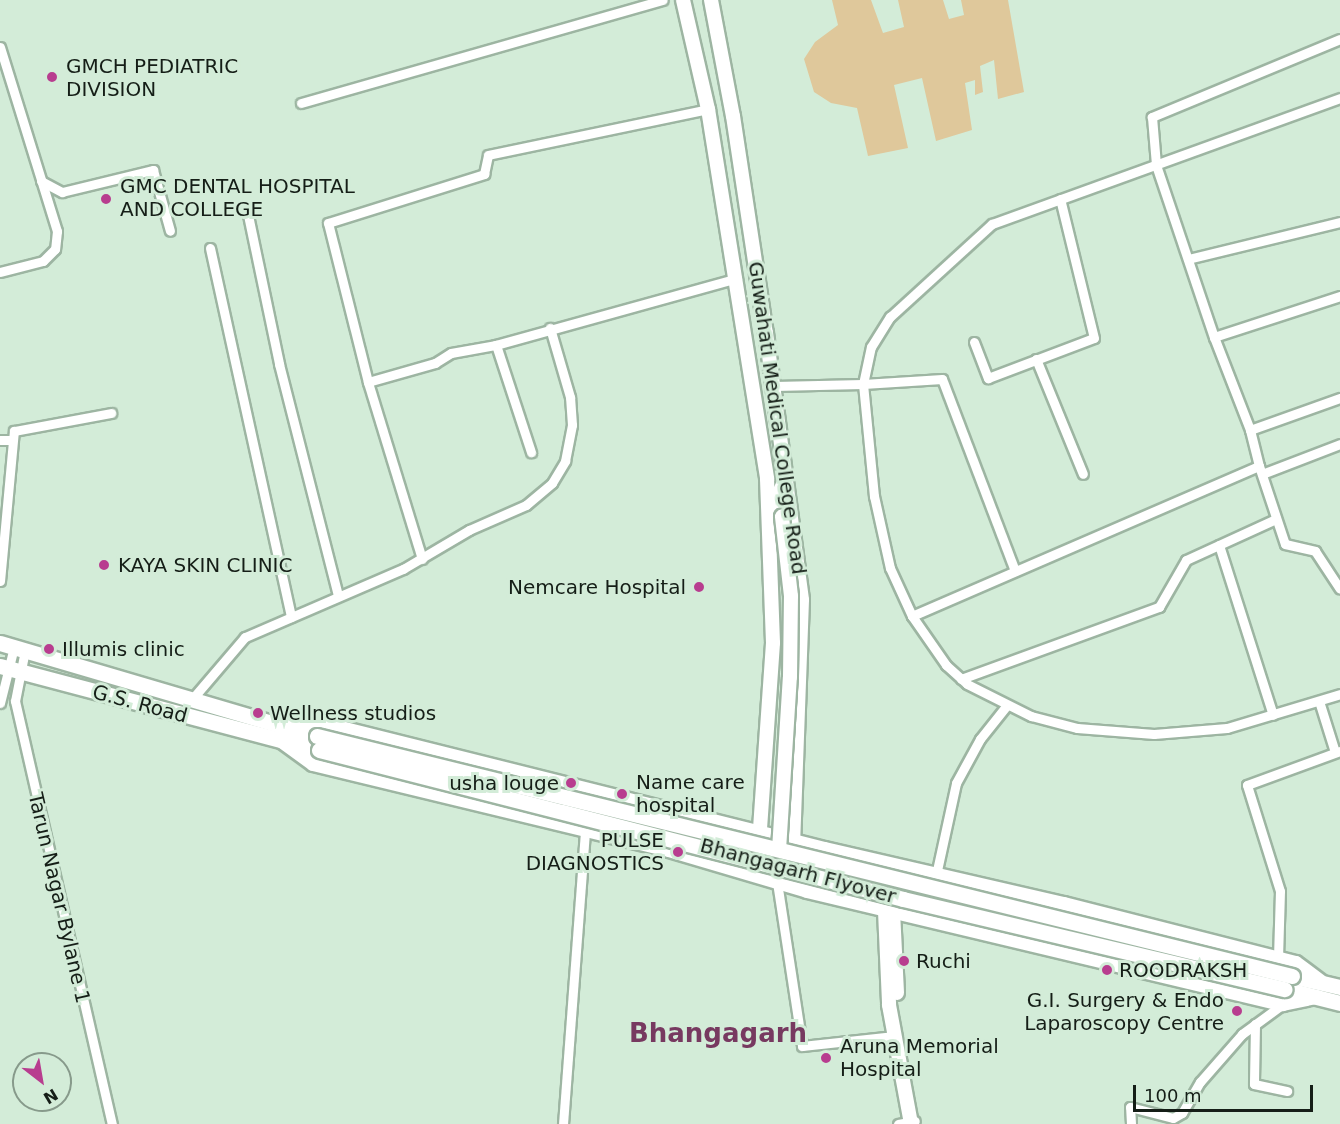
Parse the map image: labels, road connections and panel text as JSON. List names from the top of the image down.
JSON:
{
  "streets": {
    "main road": ["Guwahati Medical College Road", "G.S. Road", "Bhangagarh Flyover"],
    "street": ["Tarun Nagar Bylane 1"]
  },
  "crossings": [
    ["G.S. Road", "Bhangagarh Flyover"],
    ["G.S. Road", "Tarun Nagar Bylane 1"]
  ],
  "districts": ["Bhangagarh"],
  "places": [
    "GMCH PEDIATRIC DIVISION",
    "GMC DENTAL HOSPITAL AND COLLEGE",
    "KAYA SKIN CLINIC",
    "Nemcare Hospital",
    "Illumis clinic",
    "Wellness studios",
    "usha louge",
    "Name care hospital",
    "PULSE DIAGNOSTICS",
    "Ruchi",
    "ROODRAKSH",
    "G.I. Surgery & Endo Laparoscopy Centre",
    "Aruna Memorial Hospital"
  ],
  "scale_bar": "100 m",
  "north": "bottom right"
}
